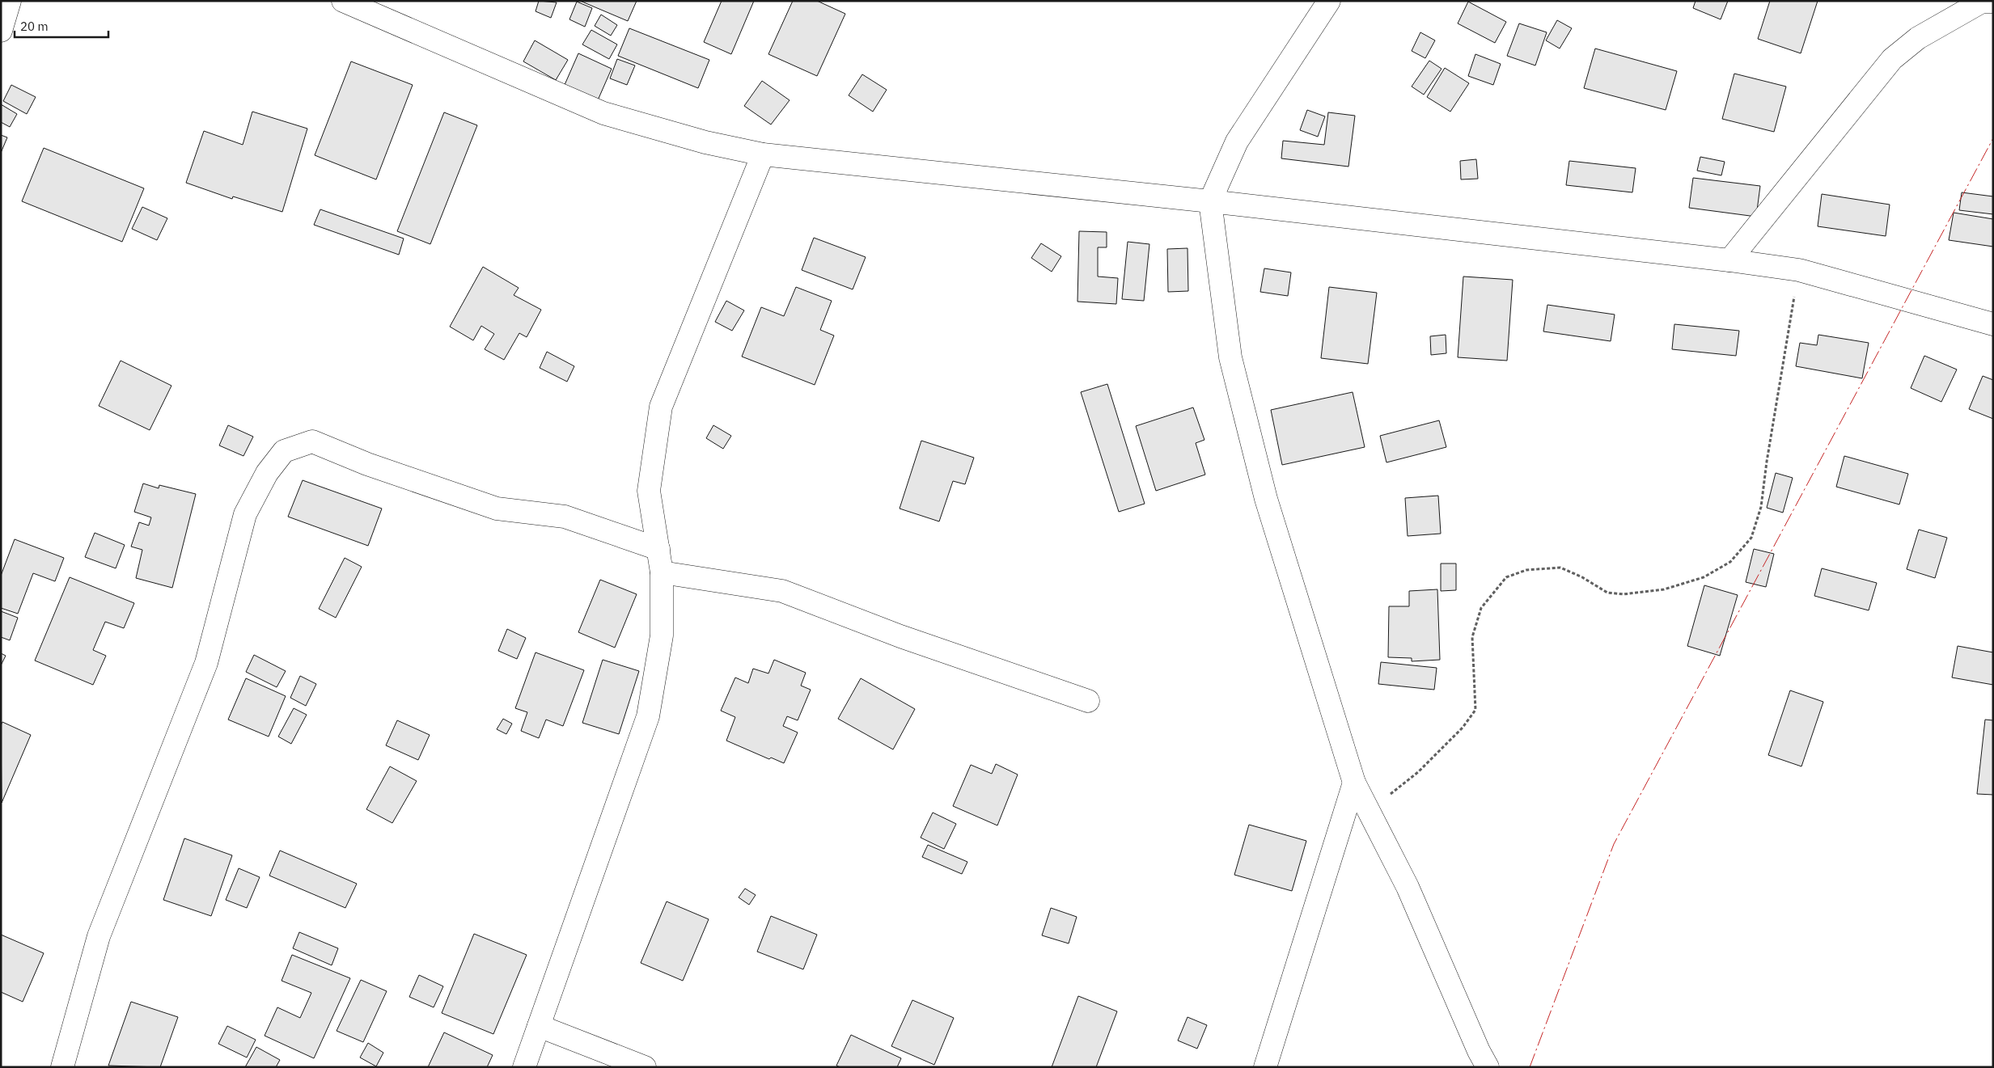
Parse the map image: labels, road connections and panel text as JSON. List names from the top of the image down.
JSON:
{
  "scale_bar": "20 m"
}
